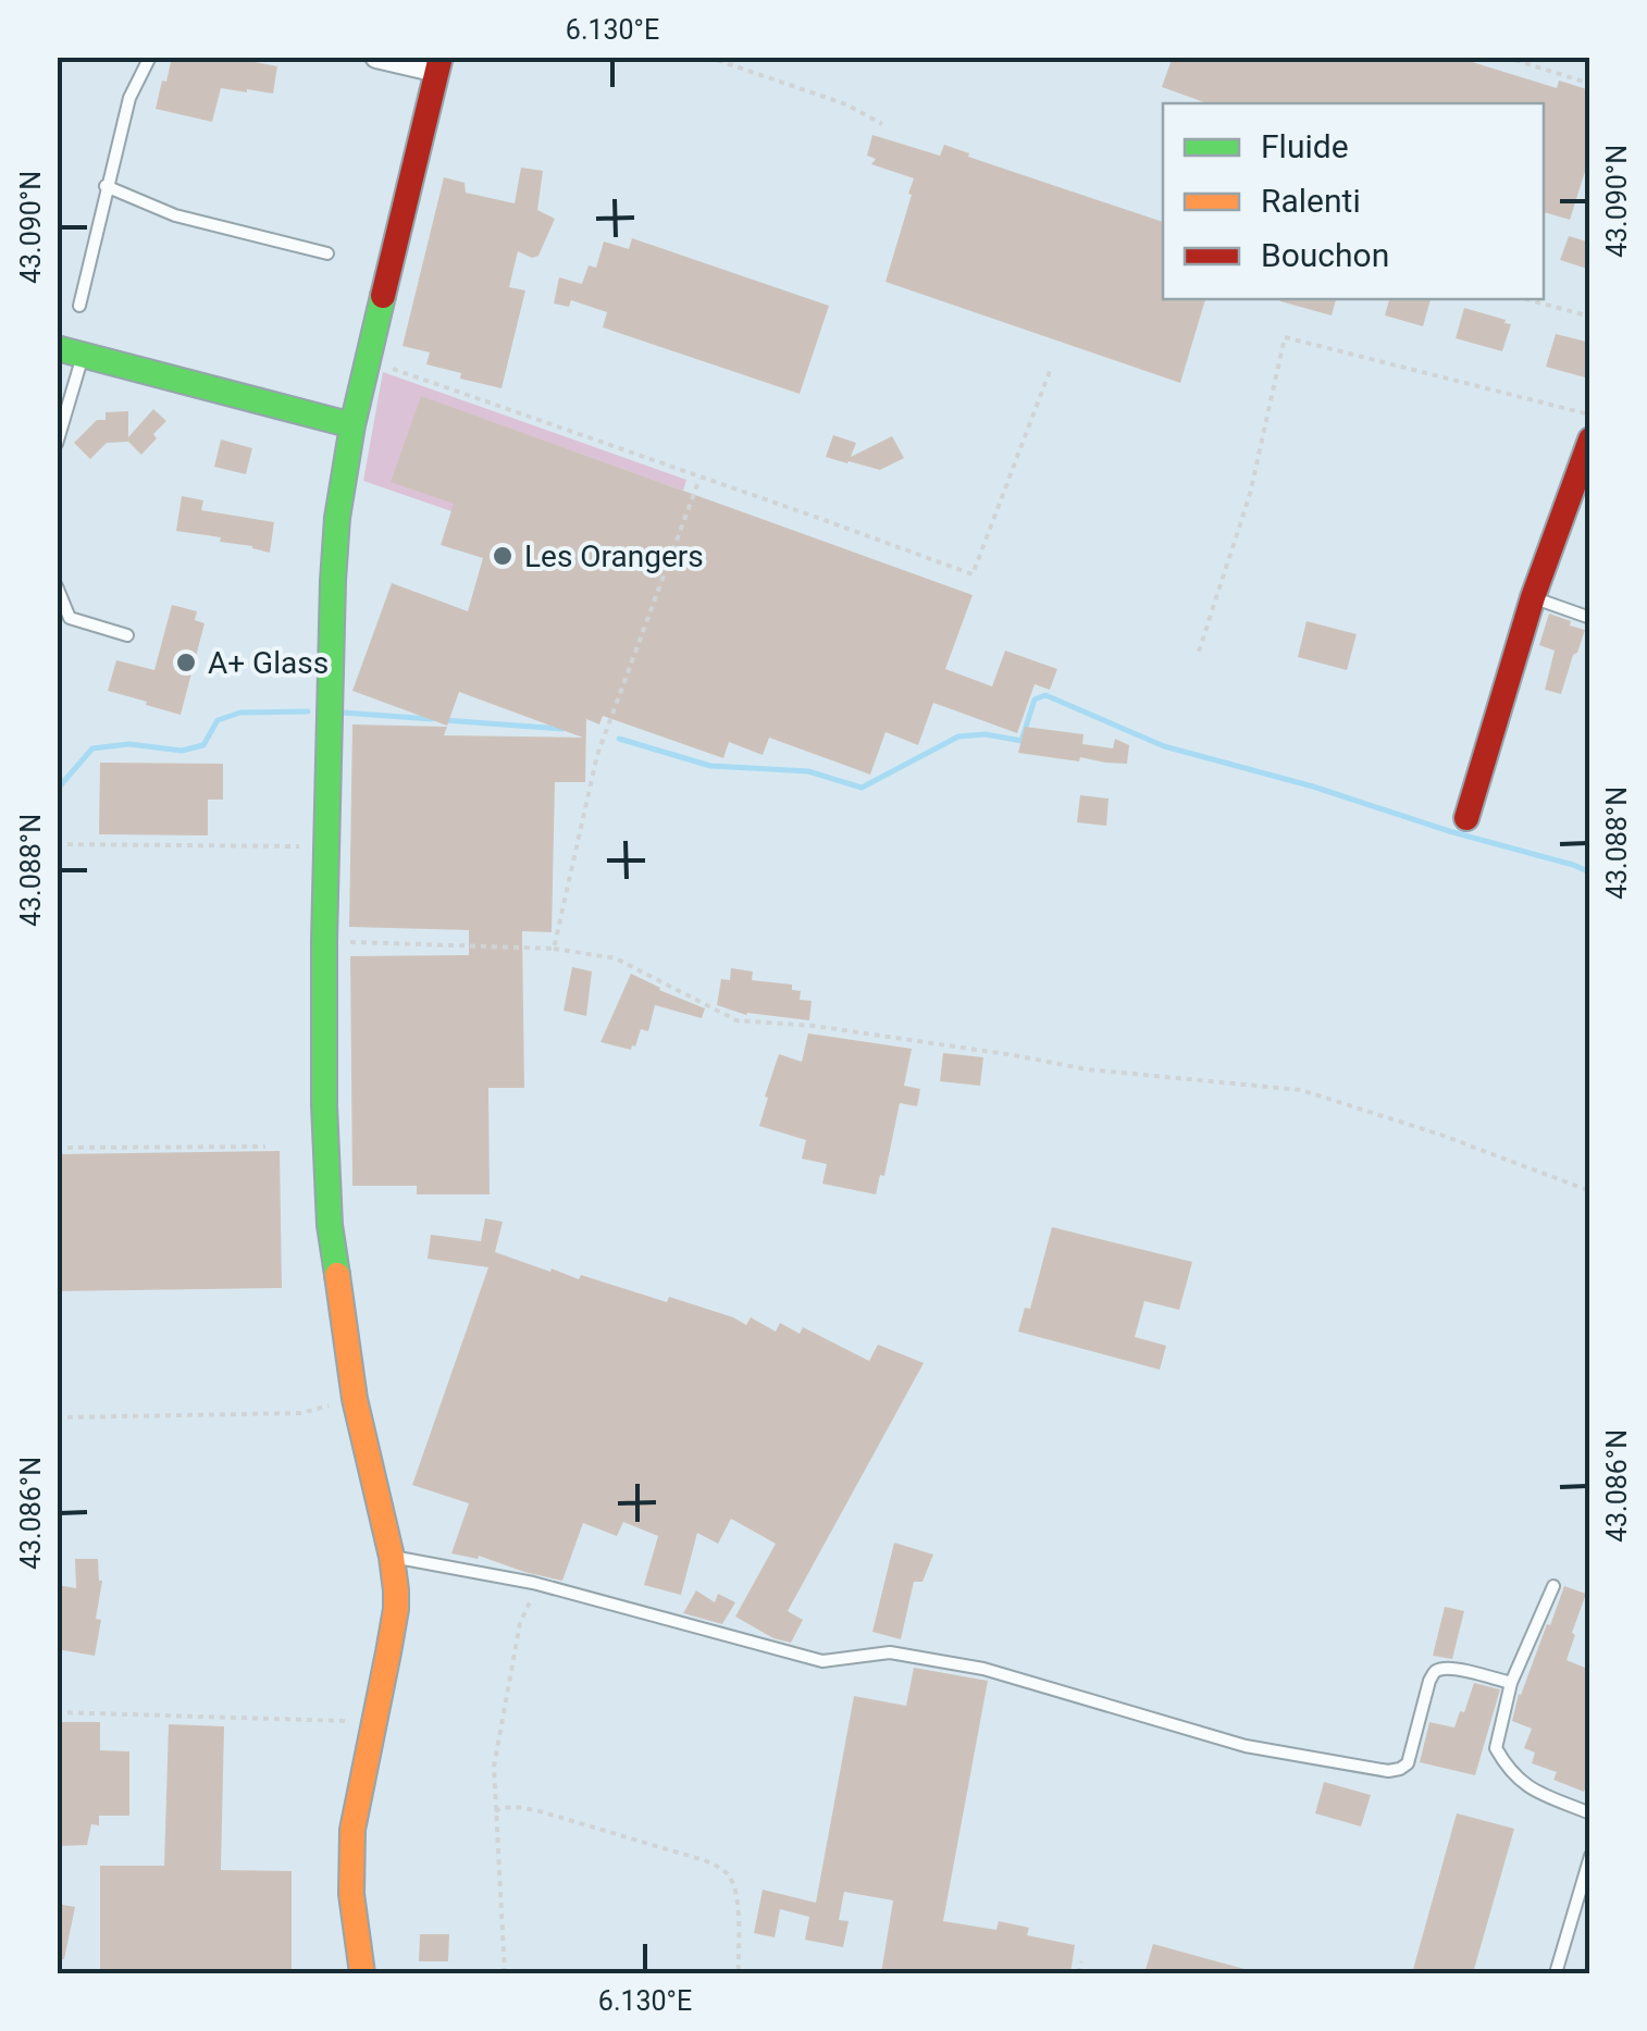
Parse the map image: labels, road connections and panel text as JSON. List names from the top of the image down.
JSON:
{
  "places": ["Les Orangers", "A+ Glass"],
  "legend": ["Fluide", "Ralenti", "Bouchon"],
  "coordinates": [
    "6.130°E",
    "43.090°N",
    "43.088°N",
    "43.086°N"
  ]
}
